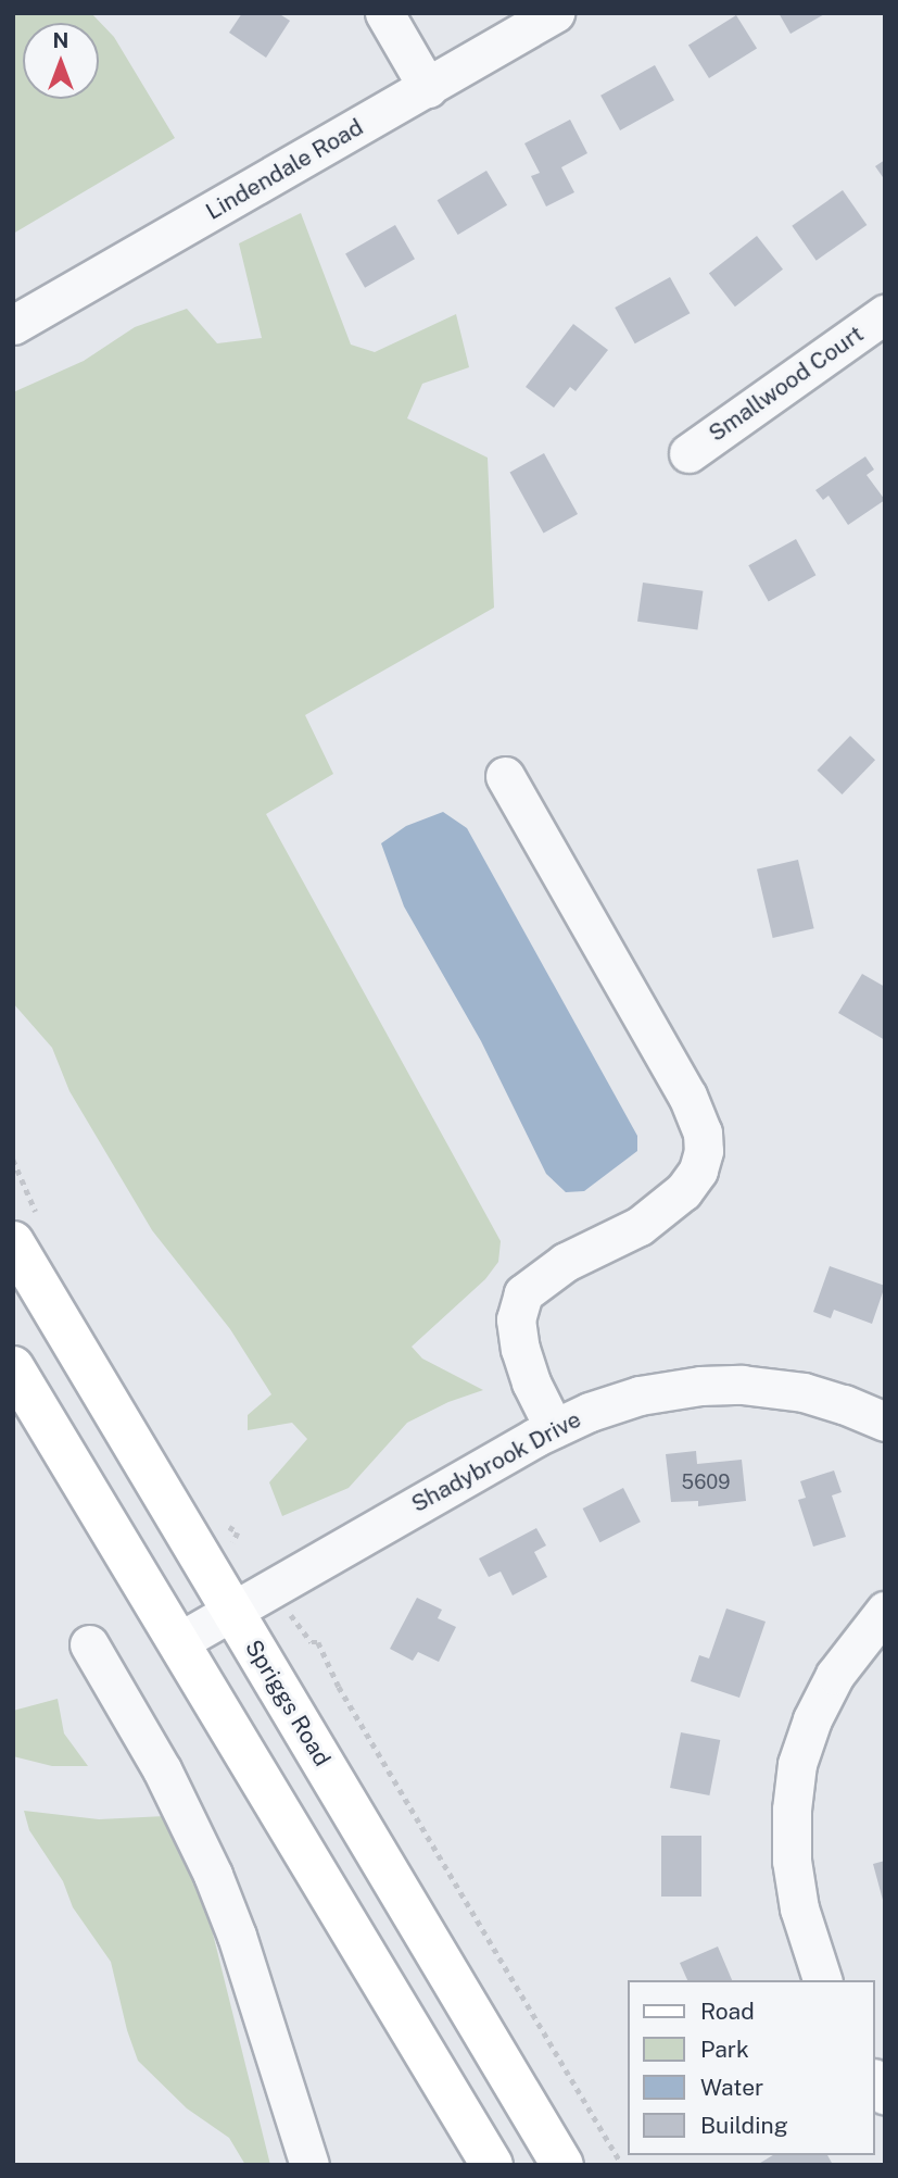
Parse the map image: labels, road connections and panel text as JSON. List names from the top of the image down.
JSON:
{
  "streets": {
    "main road": ["Spriggs Road"],
    "street": ["Lindendale Road", "Smallwood Court", "Shadybrook Drive"]
  },
  "crossings": [
    ["Shadybrook Drive", "Spriggs Road"]
  ],
  "house_numbers": ["5609"],
  "legend": [
    "Road",
    "Park",
    "Water",
    "Building"
  ],
  "north": "top"
}
